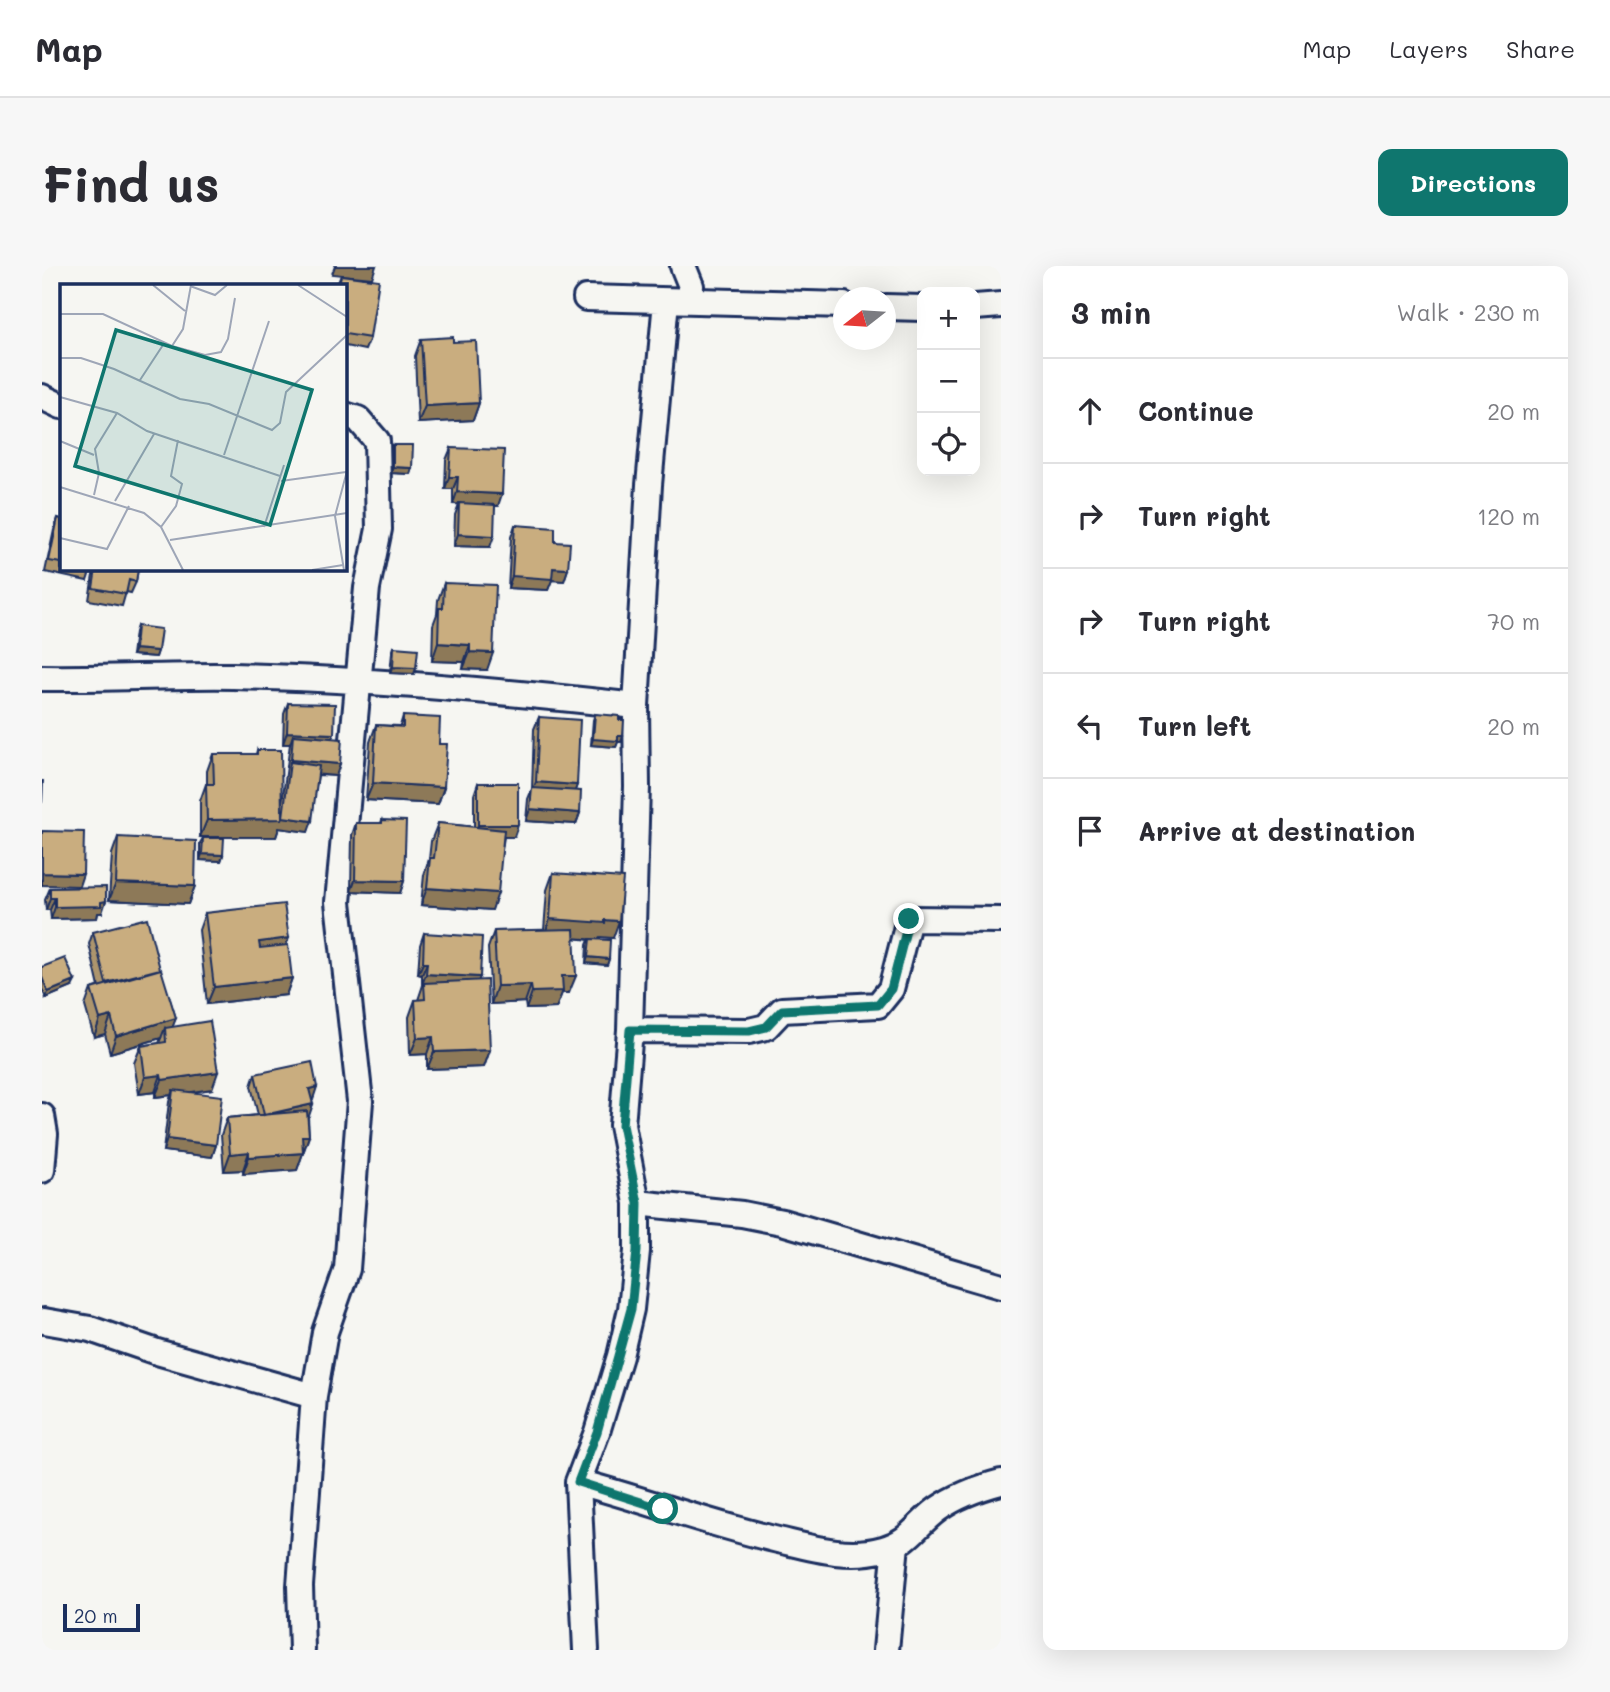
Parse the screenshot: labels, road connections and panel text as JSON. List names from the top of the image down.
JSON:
{
  "scale_bar": "20 m",
  "north": "left",
  "page": {
    "header": "Map",
    "nav": ["Map", "Layers", "Share"],
    "buttons": "Directions",
    "title": "Find us",
    "heading": ["3 min", "Walk · 230 m"],
    "map_buttons": ["+", "−"],
    "list": [
      ["Continue", "20 m"],
      ["Turn right", "120 m"],
      ["Turn right", "70 m"],
      ["Turn left", "20 m"],
      "Arrive at destination"
    ],
    "scale": "20 m"
  }
}
